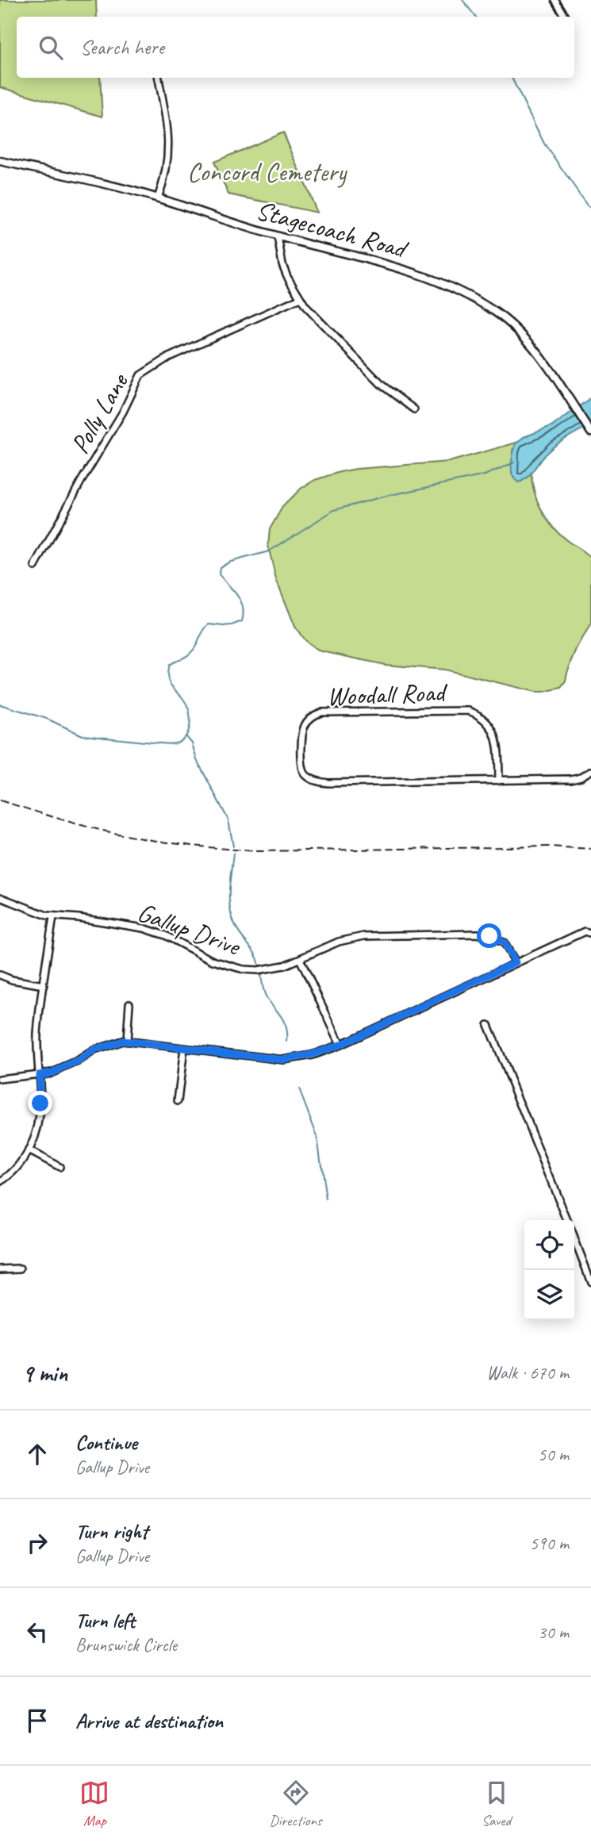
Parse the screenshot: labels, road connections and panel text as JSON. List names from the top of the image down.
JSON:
{
  "streets": {
    "street": [
      "Stagecoach Road",
      "Polly Lane",
      "Woodall Road",
      "Gallup Drive"
    ]
  },
  "parks": ["Concord Cemetery"],
  "page": {
    "search": "Search here",
    "heading": ["9 min", "Walk · 670 m"],
    "list": [
      ["Continue", "Gallup Drive", "50 m"],
      ["Turn right", "Gallup Drive", "590 m"],
      ["Turn left", "Brunswick Circle", "30 m"],
      "Arrive at destination"
    ],
    "nav": ["Map", "Directions", "Saved"]
  }
}
